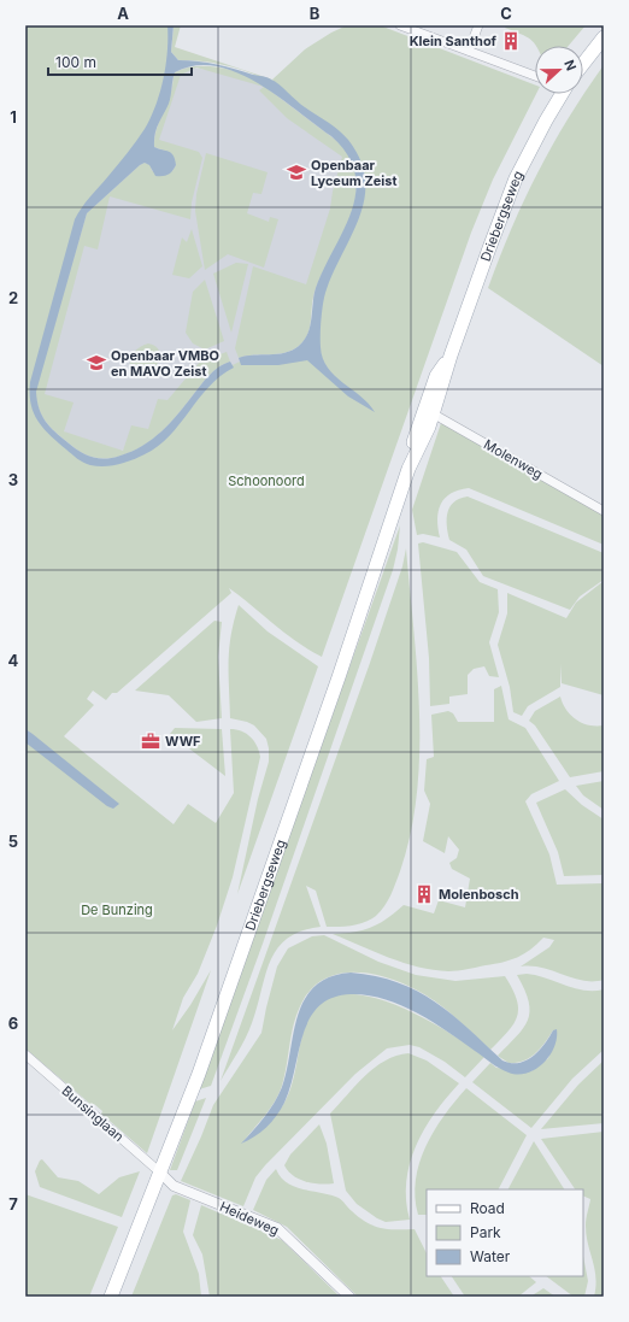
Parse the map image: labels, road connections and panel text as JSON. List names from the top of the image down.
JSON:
{
  "streets": {
    "main road": ["Driebergseweg"],
    "street": ["Molenweg", "Bunsinglaan", "Heideweg"]
  },
  "crossings": [
    ["Driebergseweg", "Molenweg"],
    ["Driebergseweg", "Bunsinglaan"],
    ["Driebergseweg", "Heideweg"],
    ["Bunsinglaan", "Heideweg"]
  ],
  "parks": ["Schoonoord", "De Bunzing"],
  "places": {
    "building": ["Klein Santhof", "Molenbosch"],
    "school or university": ["Openbaar Lyceum Zeist", "Openbaar VMBO en MAVO Zeist"],
    "office": ["WWF"]
  },
  "legend": ["Road", "Park", "Water"],
  "scale_bar": "100 m",
  "north": "right",
  "grid": {
    "columns": ["A", "B", "C"],
    "rows": [
      "1",
      "2",
      "3",
      "4",
      "5",
      "6",
      "7"
    ]
  }
}
